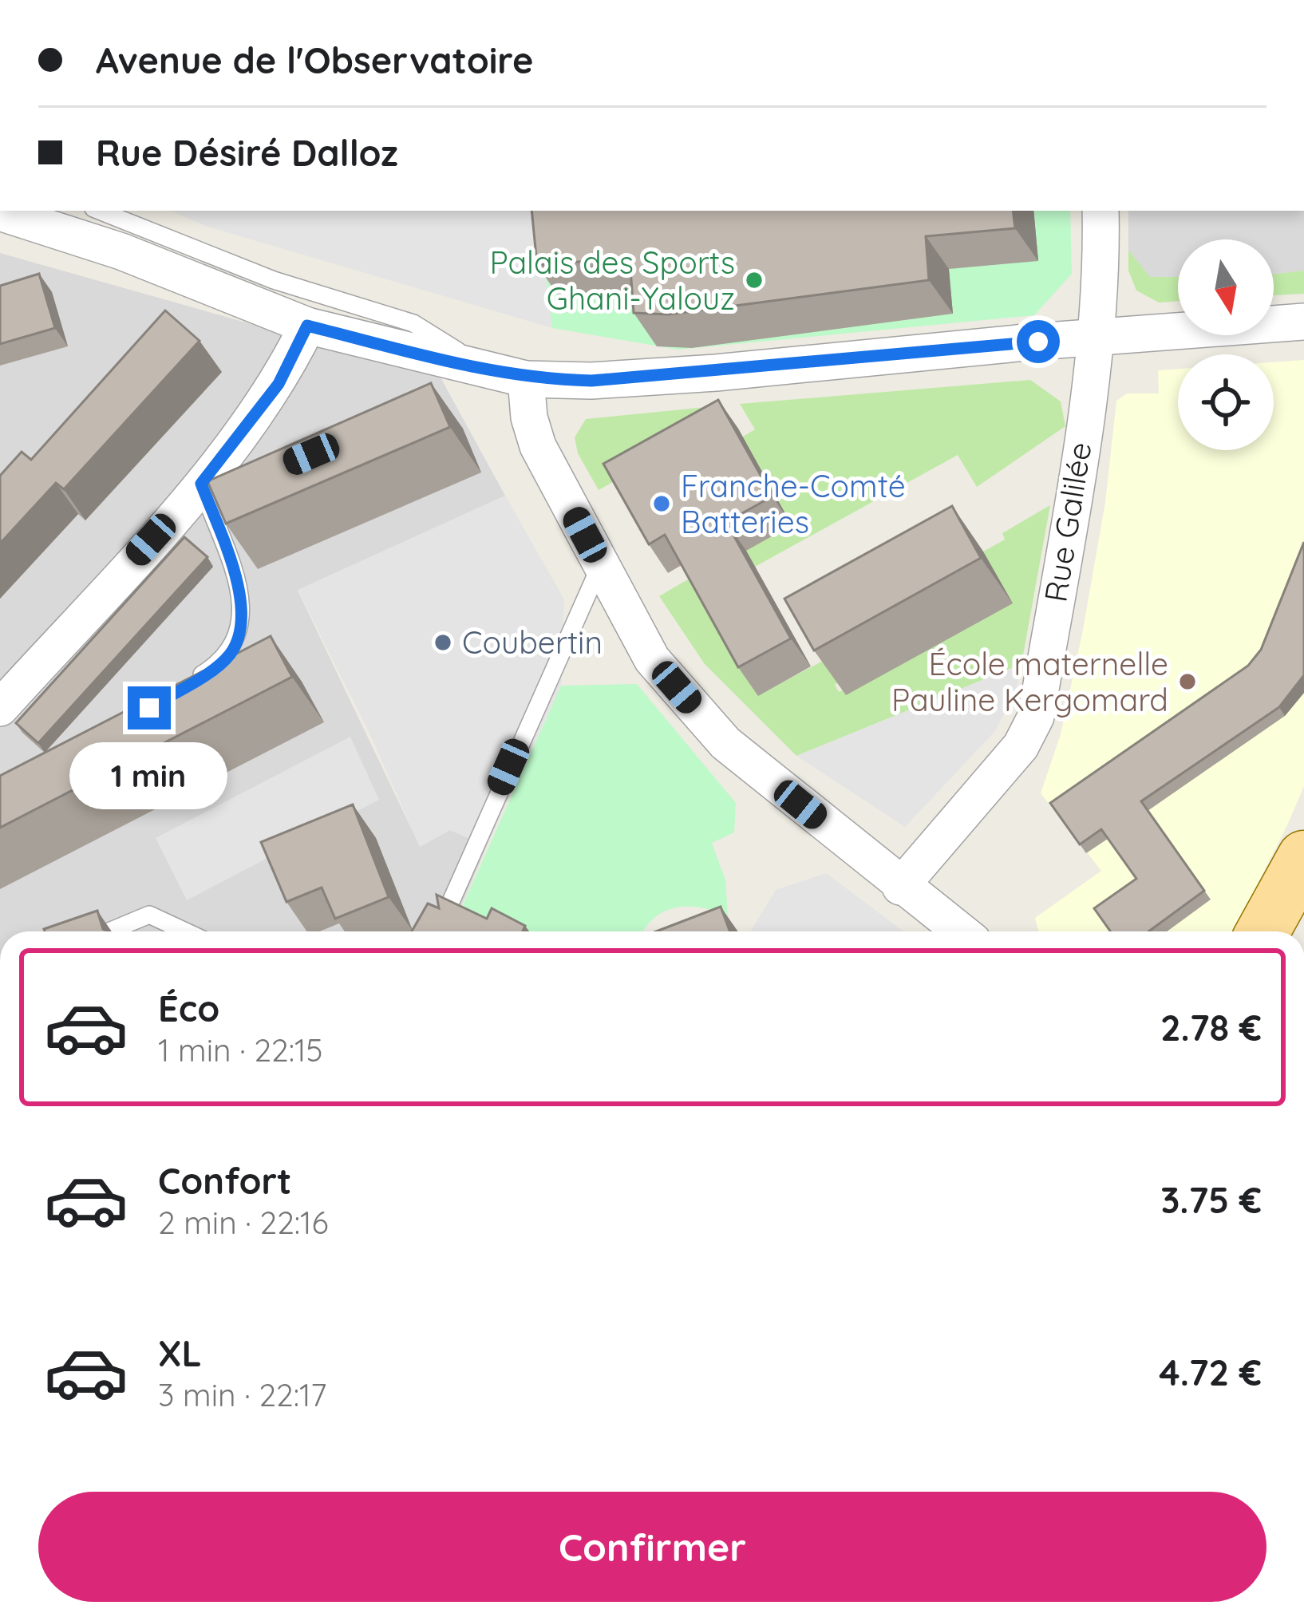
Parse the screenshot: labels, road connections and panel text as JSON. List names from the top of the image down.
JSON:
{
  "streets": {
    "street": ["Rue Galilée"]
  },
  "places": [
    "Palais des Sports Ghani-Yalouz",
    "Franche-Comté Batteries",
    "Coubertin",
    "École maternelle Pauline Kergomard"
  ],
  "north": "bottom",
  "page": {
    "banner": ["Avenue de l'Observatoire", "Rue Désiré Dalloz"],
    "bubble": "1 min",
    "list": [
      {
        "name": "Éco",
        "note": "1 min · 22:15",
        "value": "2.78 €"
      },
      {
        "name": "Confort",
        "note": "2 min · 22:16",
        "value": "3.75 €"
      },
      {
        "name": "XL",
        "note": "3 min · 22:17",
        "value": "4.72 €"
      }
    ],
    "buttons": "Confirmer"
  }
}
